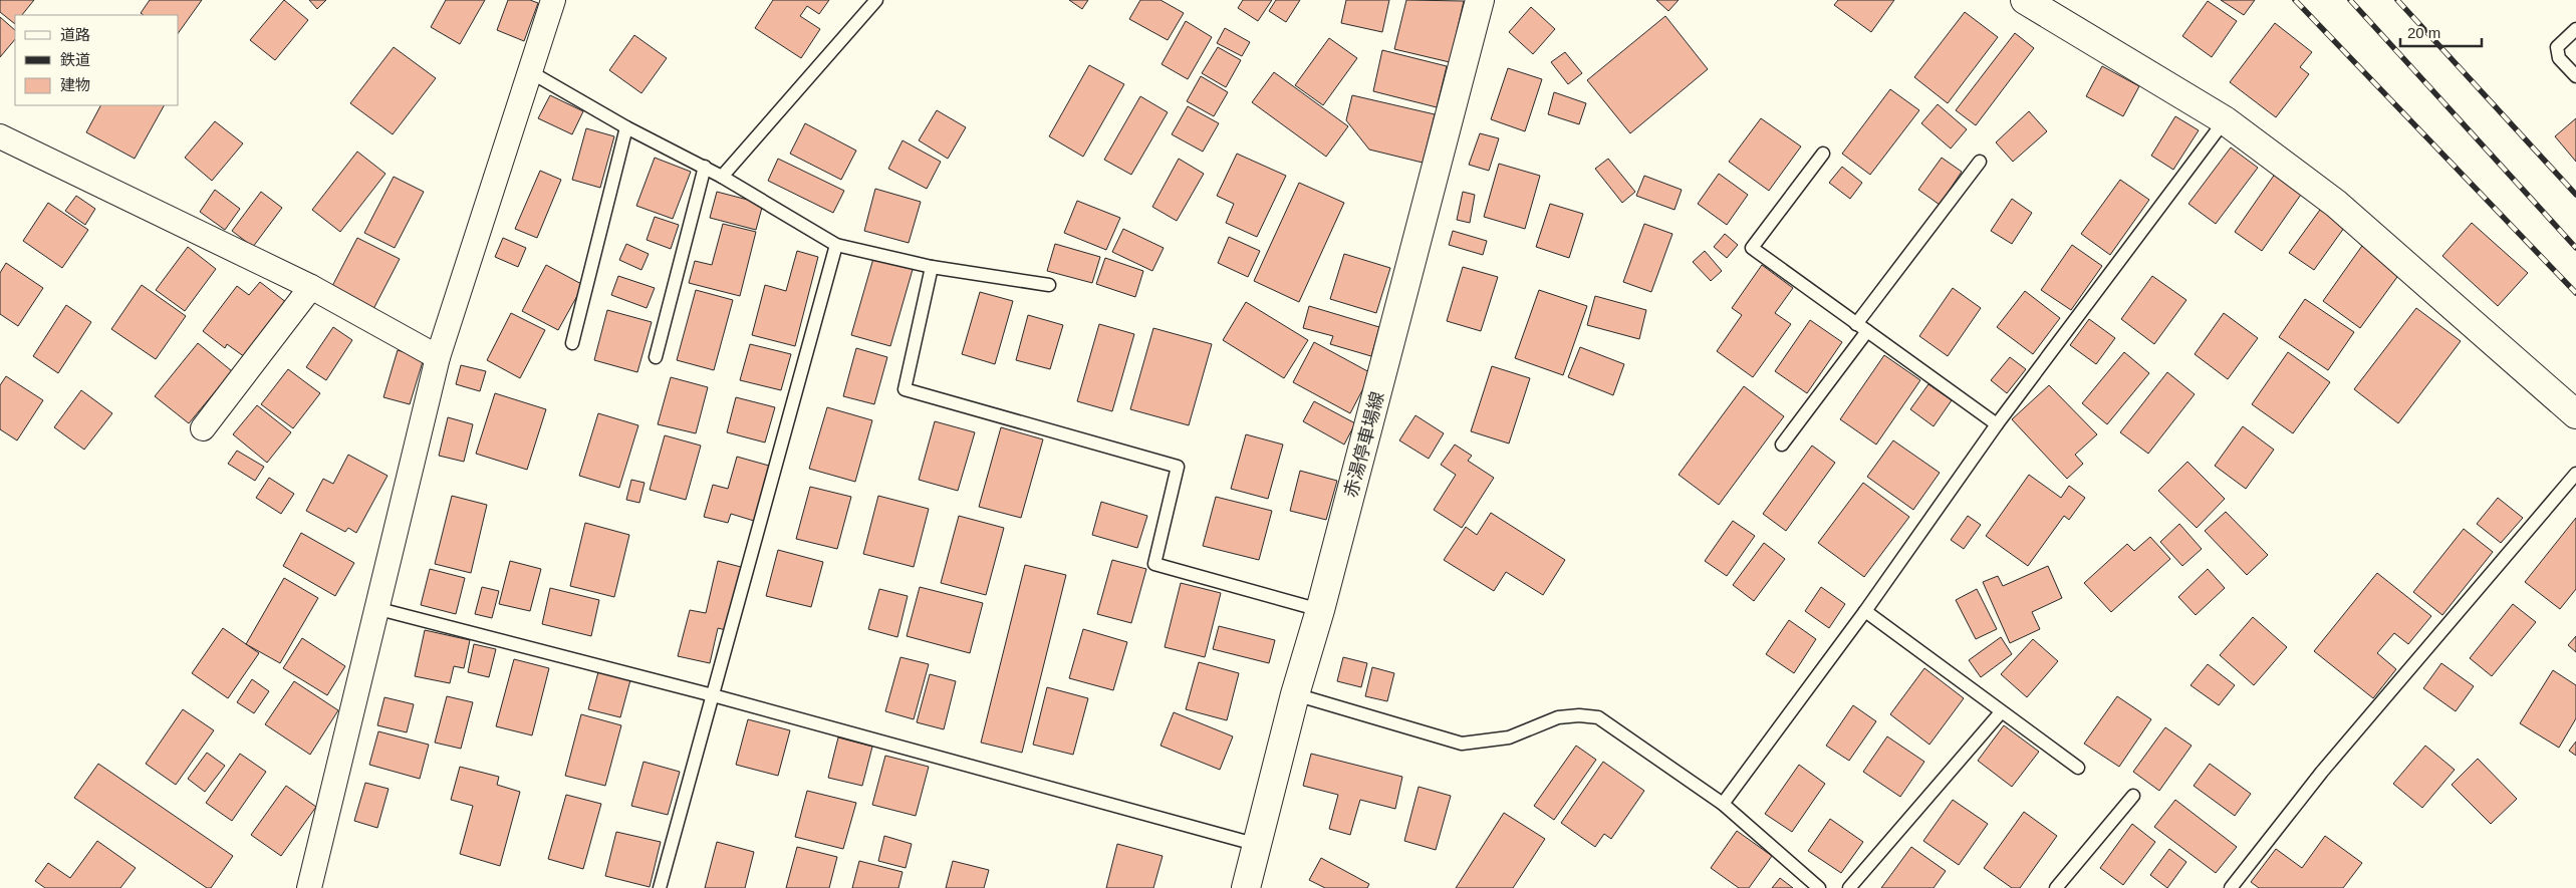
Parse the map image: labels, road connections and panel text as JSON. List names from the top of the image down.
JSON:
{
  "streets": {
    "main road": ["赤湯停車場線"]
  },
  "legend": ["道路", "鉄道", "建物"],
  "scale_bar": "20 m"
}
